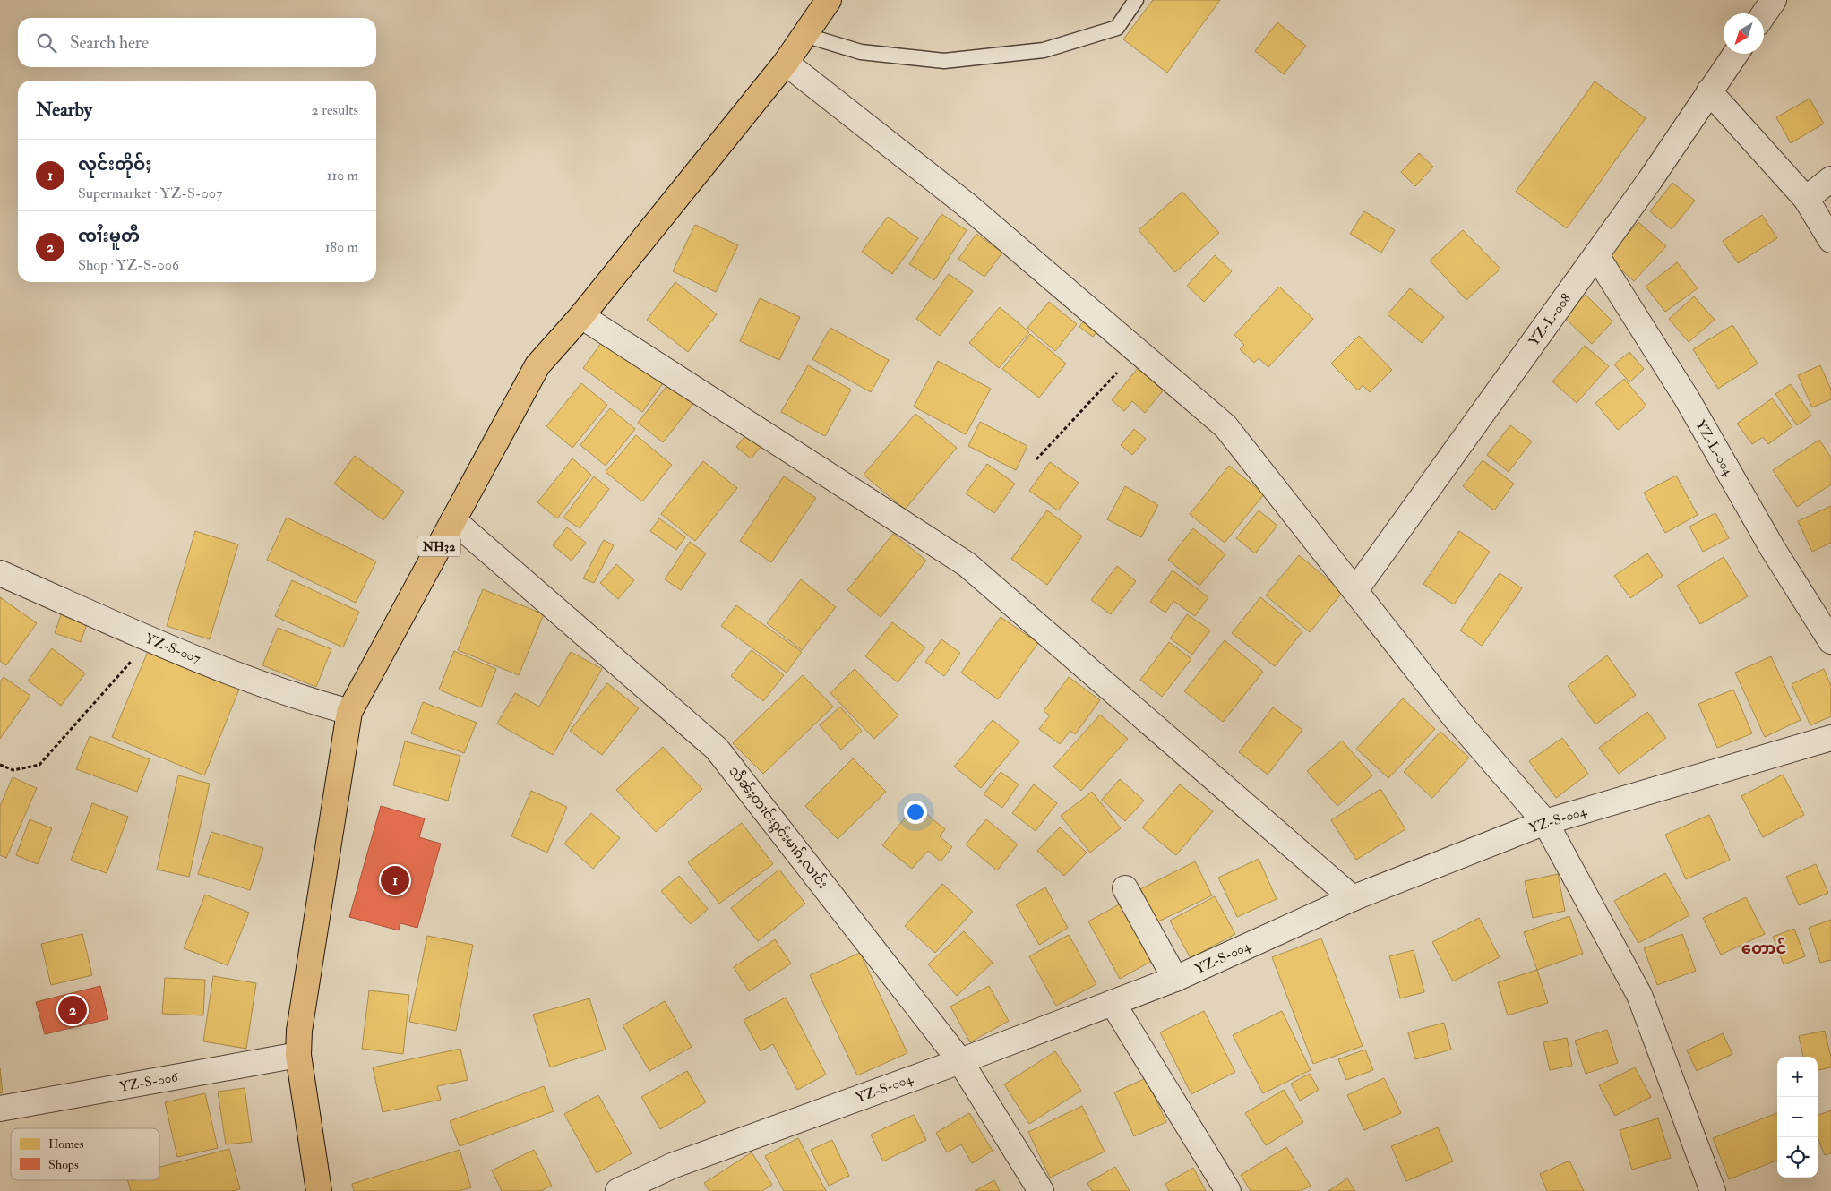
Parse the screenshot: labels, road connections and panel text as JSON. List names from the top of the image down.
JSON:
{
  "streets": {
    "highway": ["NH32"],
    "street": [
      "YZ-L-008",
      "YZ-L-004",
      "YZ-S-007",
      "YZ-S-004",
      "သဵၼ်ႈတၢင်းၵွင်းမၢၵ်ႇလၢင်း",
      "YZ-S-006"
    ]
  },
  "crossings": [
    ["YZ-L-008", "YZ-L-004"],
    ["NH32", "YZ-S-007"],
    ["NH32", "သဵၼ်ႈတၢင်းၵွင်းမၢၵ်ႇလၢင်း"],
    ["NH32", "YZ-S-006"],
    ["YZ-S-004", "သဵၼ်ႈတၢင်းၵွင်းမၢၵ်ႇလၢင်း"]
  ],
  "districts": ["တောင်"],
  "legend": ["Homes", "Shops"],
  "north": "bottom left",
  "page": {
    "search": "Search here",
    "heading": ["Nearby", "2 results"],
    "list": [
      {
        "mark": "1",
        "name": "လုင်းတိုဝ်ႈ",
        "note": "Supermarket · YZ-S-007",
        "value": "110 m"
      },
      {
        "mark": "2",
        "name": "ၸၢႆးမူတီ",
        "note": "Shop · YZ-S-006",
        "value": "180 m"
      }
    ],
    "pins": ["1", "2"],
    "map_buttons": ["+", "−"]
  }
}
